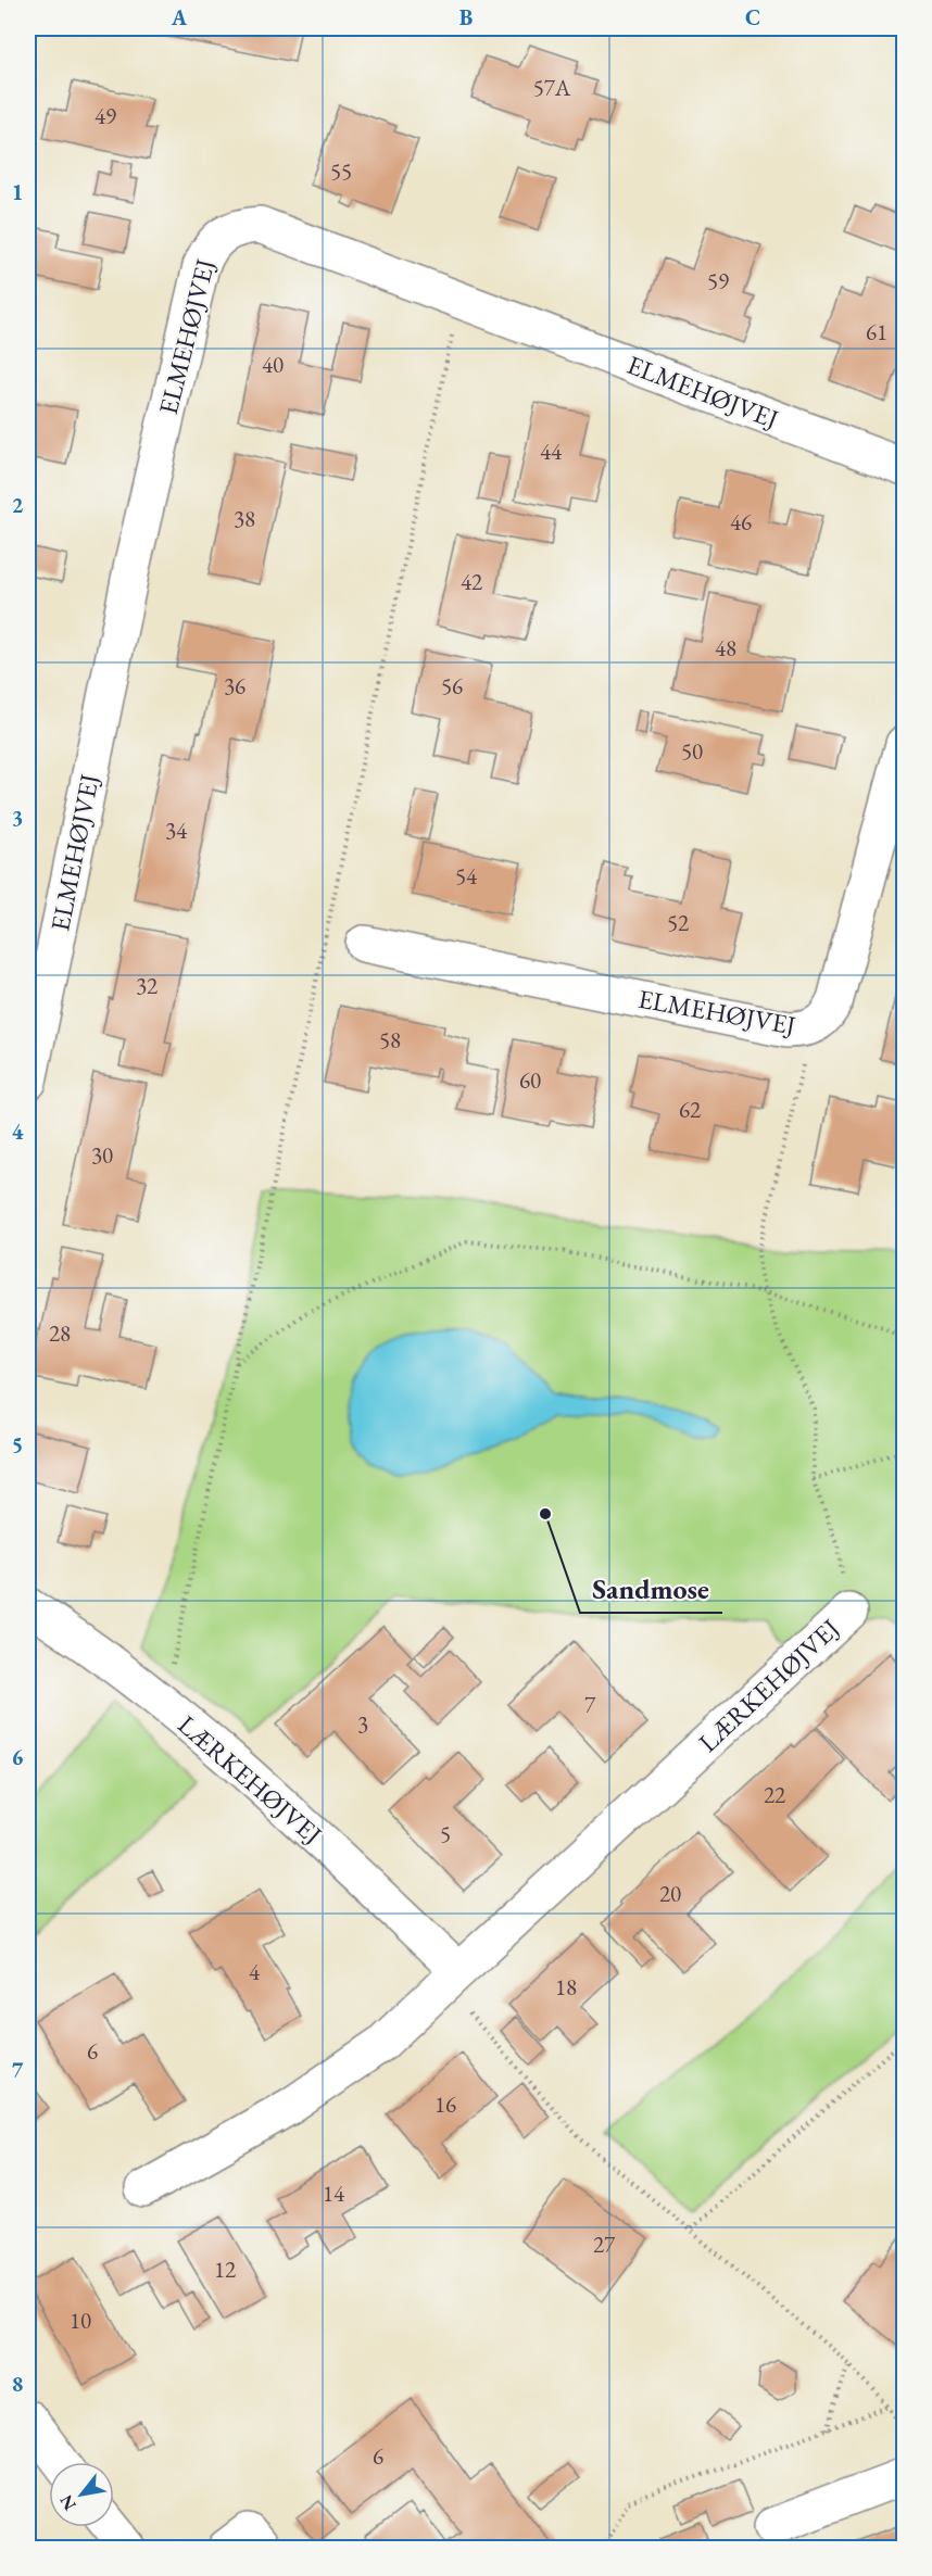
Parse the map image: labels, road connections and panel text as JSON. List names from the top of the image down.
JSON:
{
  "streets": {
    "street": ["ELMEHØJVEJ", "LÆRKEHØJVEJ"]
  },
  "places": ["Sandmose"],
  "house_numbers": [
    "57A",
    "49",
    "55",
    "59",
    "61",
    "40",
    "44",
    "38",
    "46",
    "42",
    "48",
    "36",
    "56",
    "50",
    "34",
    "54",
    "52",
    "32",
    "58",
    "60",
    "62",
    "30",
    "28",
    "7",
    "3",
    "22",
    "5",
    "20",
    "4",
    "18",
    "6",
    "16",
    "14",
    "27",
    "12",
    "10",
    "6"
  ],
  "north": "bottom left",
  "grid": {
    "columns": ["A", "B", "C"],
    "rows": [
      "1",
      "2",
      "3",
      "4",
      "5",
      "6",
      "7",
      "8"
    ]
  }
}
